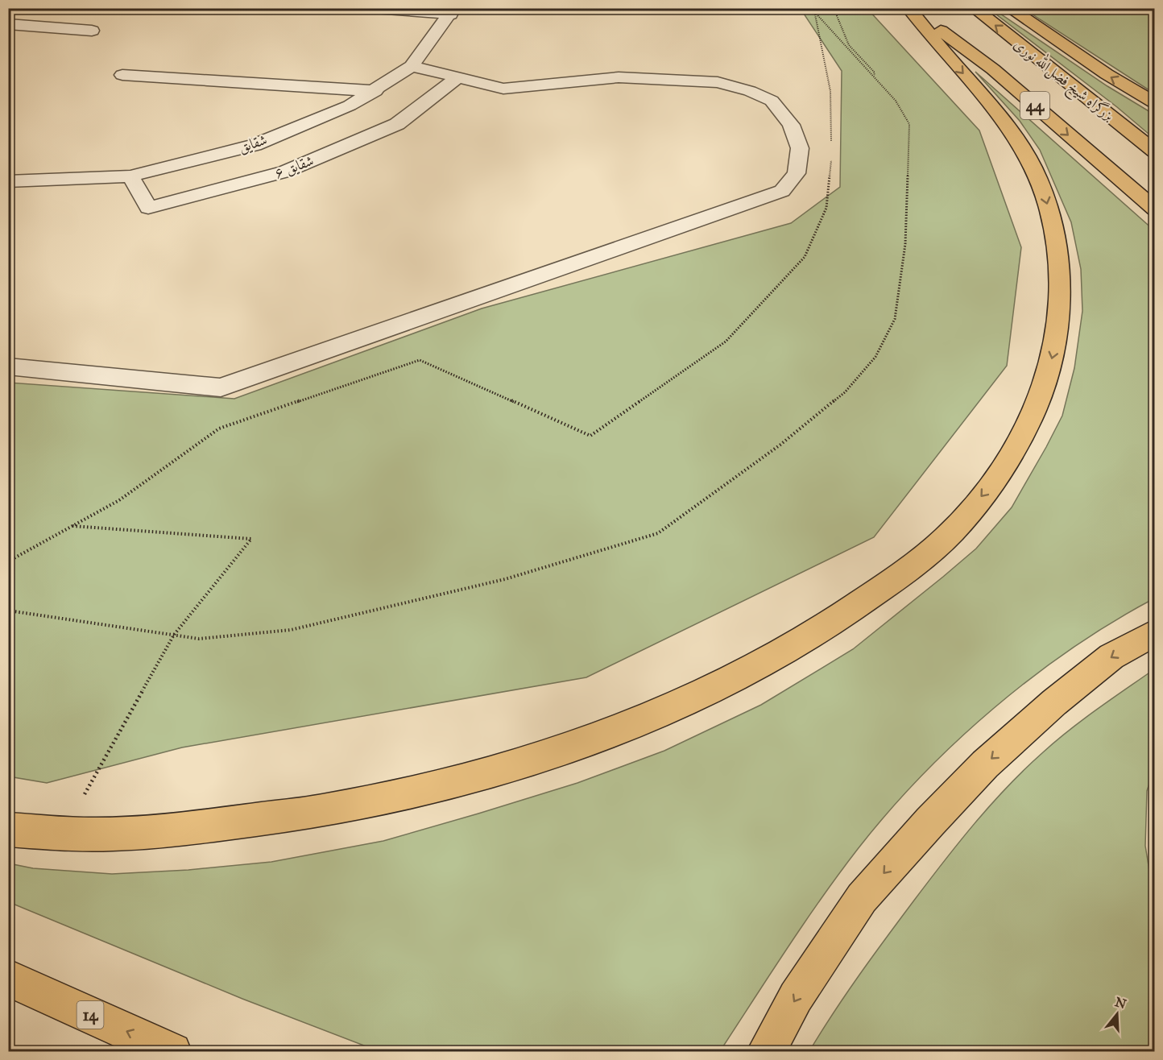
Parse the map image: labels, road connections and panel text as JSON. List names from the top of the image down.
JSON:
{
  "streets": {
    "highway": ["بزرگراه شیخ فضل‌الله نوری", "44", "14"],
    "street": ["شقایق", "شقایق ۶"]
  },
  "crossings": [
    ["شقایق", "شقایق ۶"]
  ],
  "north": "top"
}
